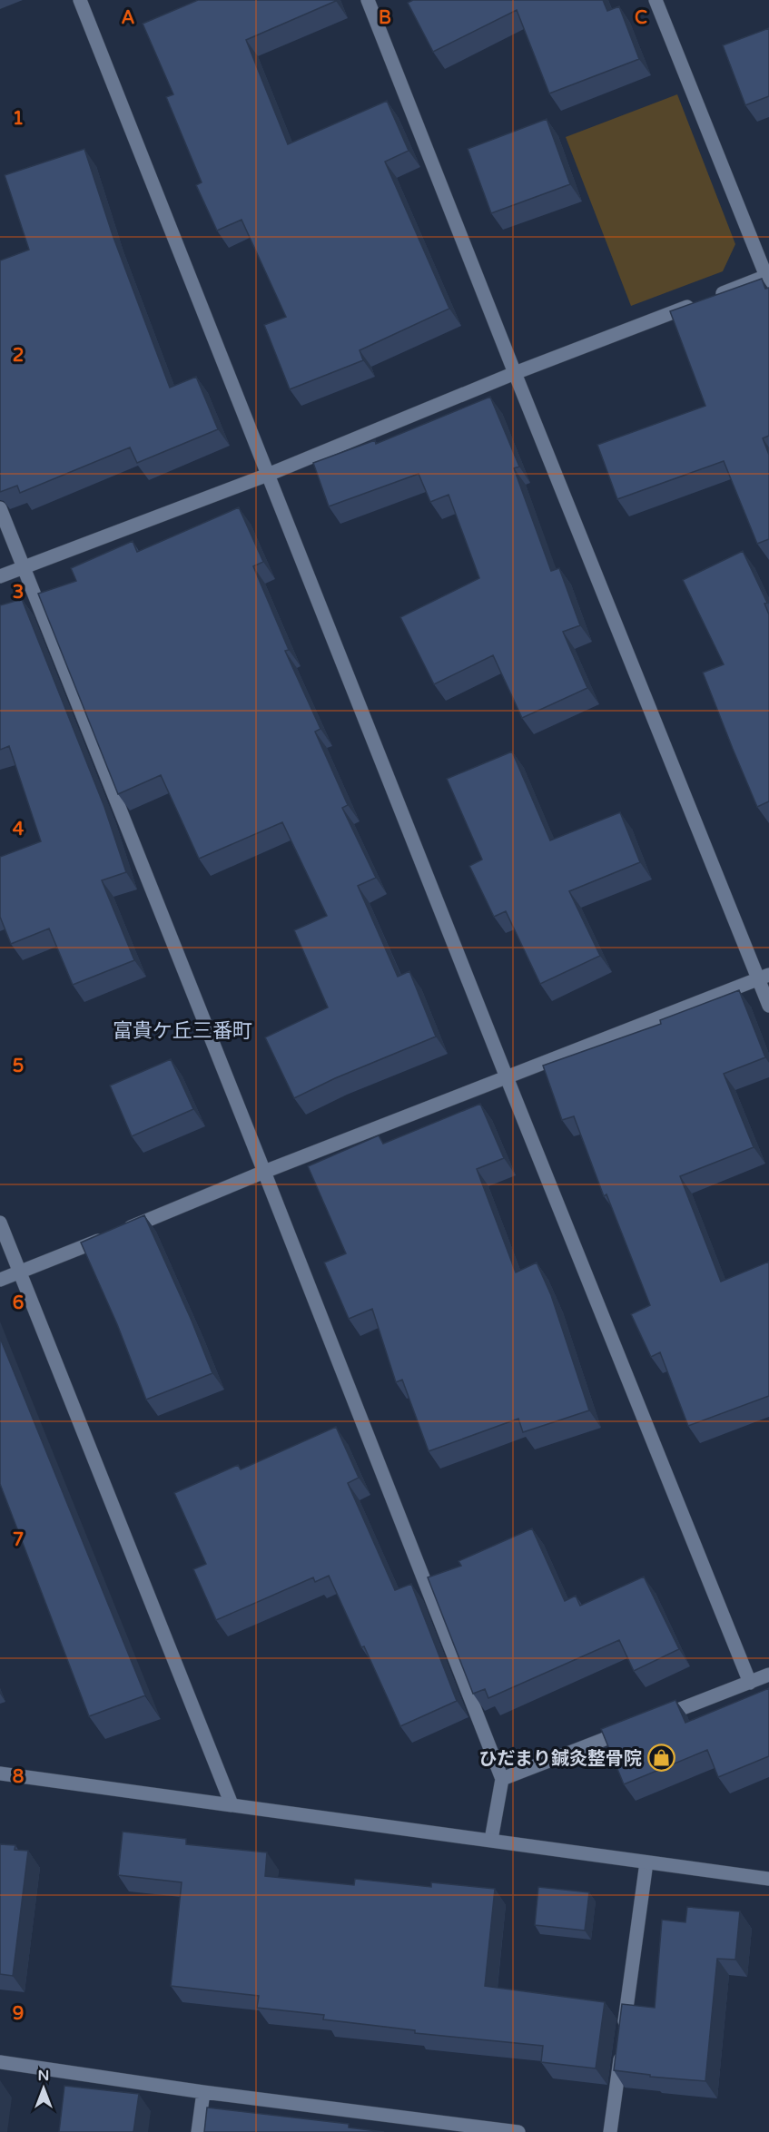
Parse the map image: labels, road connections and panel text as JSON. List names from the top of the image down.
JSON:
{
  "districts": ["富貴ケ丘三番町"],
  "places": {
    "shop": ["ひだまり鍼灸整骨院"]
  },
  "north": "top",
  "grid": {
    "columns": ["A", "B", "C"],
    "rows": [
      "1",
      "2",
      "3",
      "4",
      "5",
      "6",
      "7",
      "8",
      "9"
    ]
  }
}
